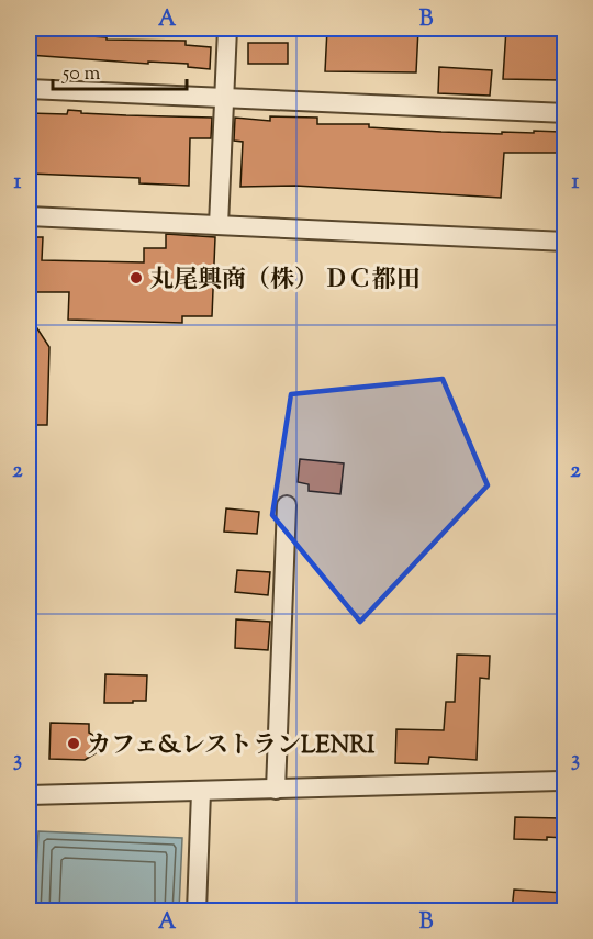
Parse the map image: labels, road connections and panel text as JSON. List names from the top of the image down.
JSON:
{
  "places": ["丸尾興商（株） ＤＣ都田", "カフェ&レストランLENRI"],
  "scale_bar": "50 m",
  "grid": {
    "columns": ["A", "B"],
    "rows": ["1", "2", "3"]
  }
}
